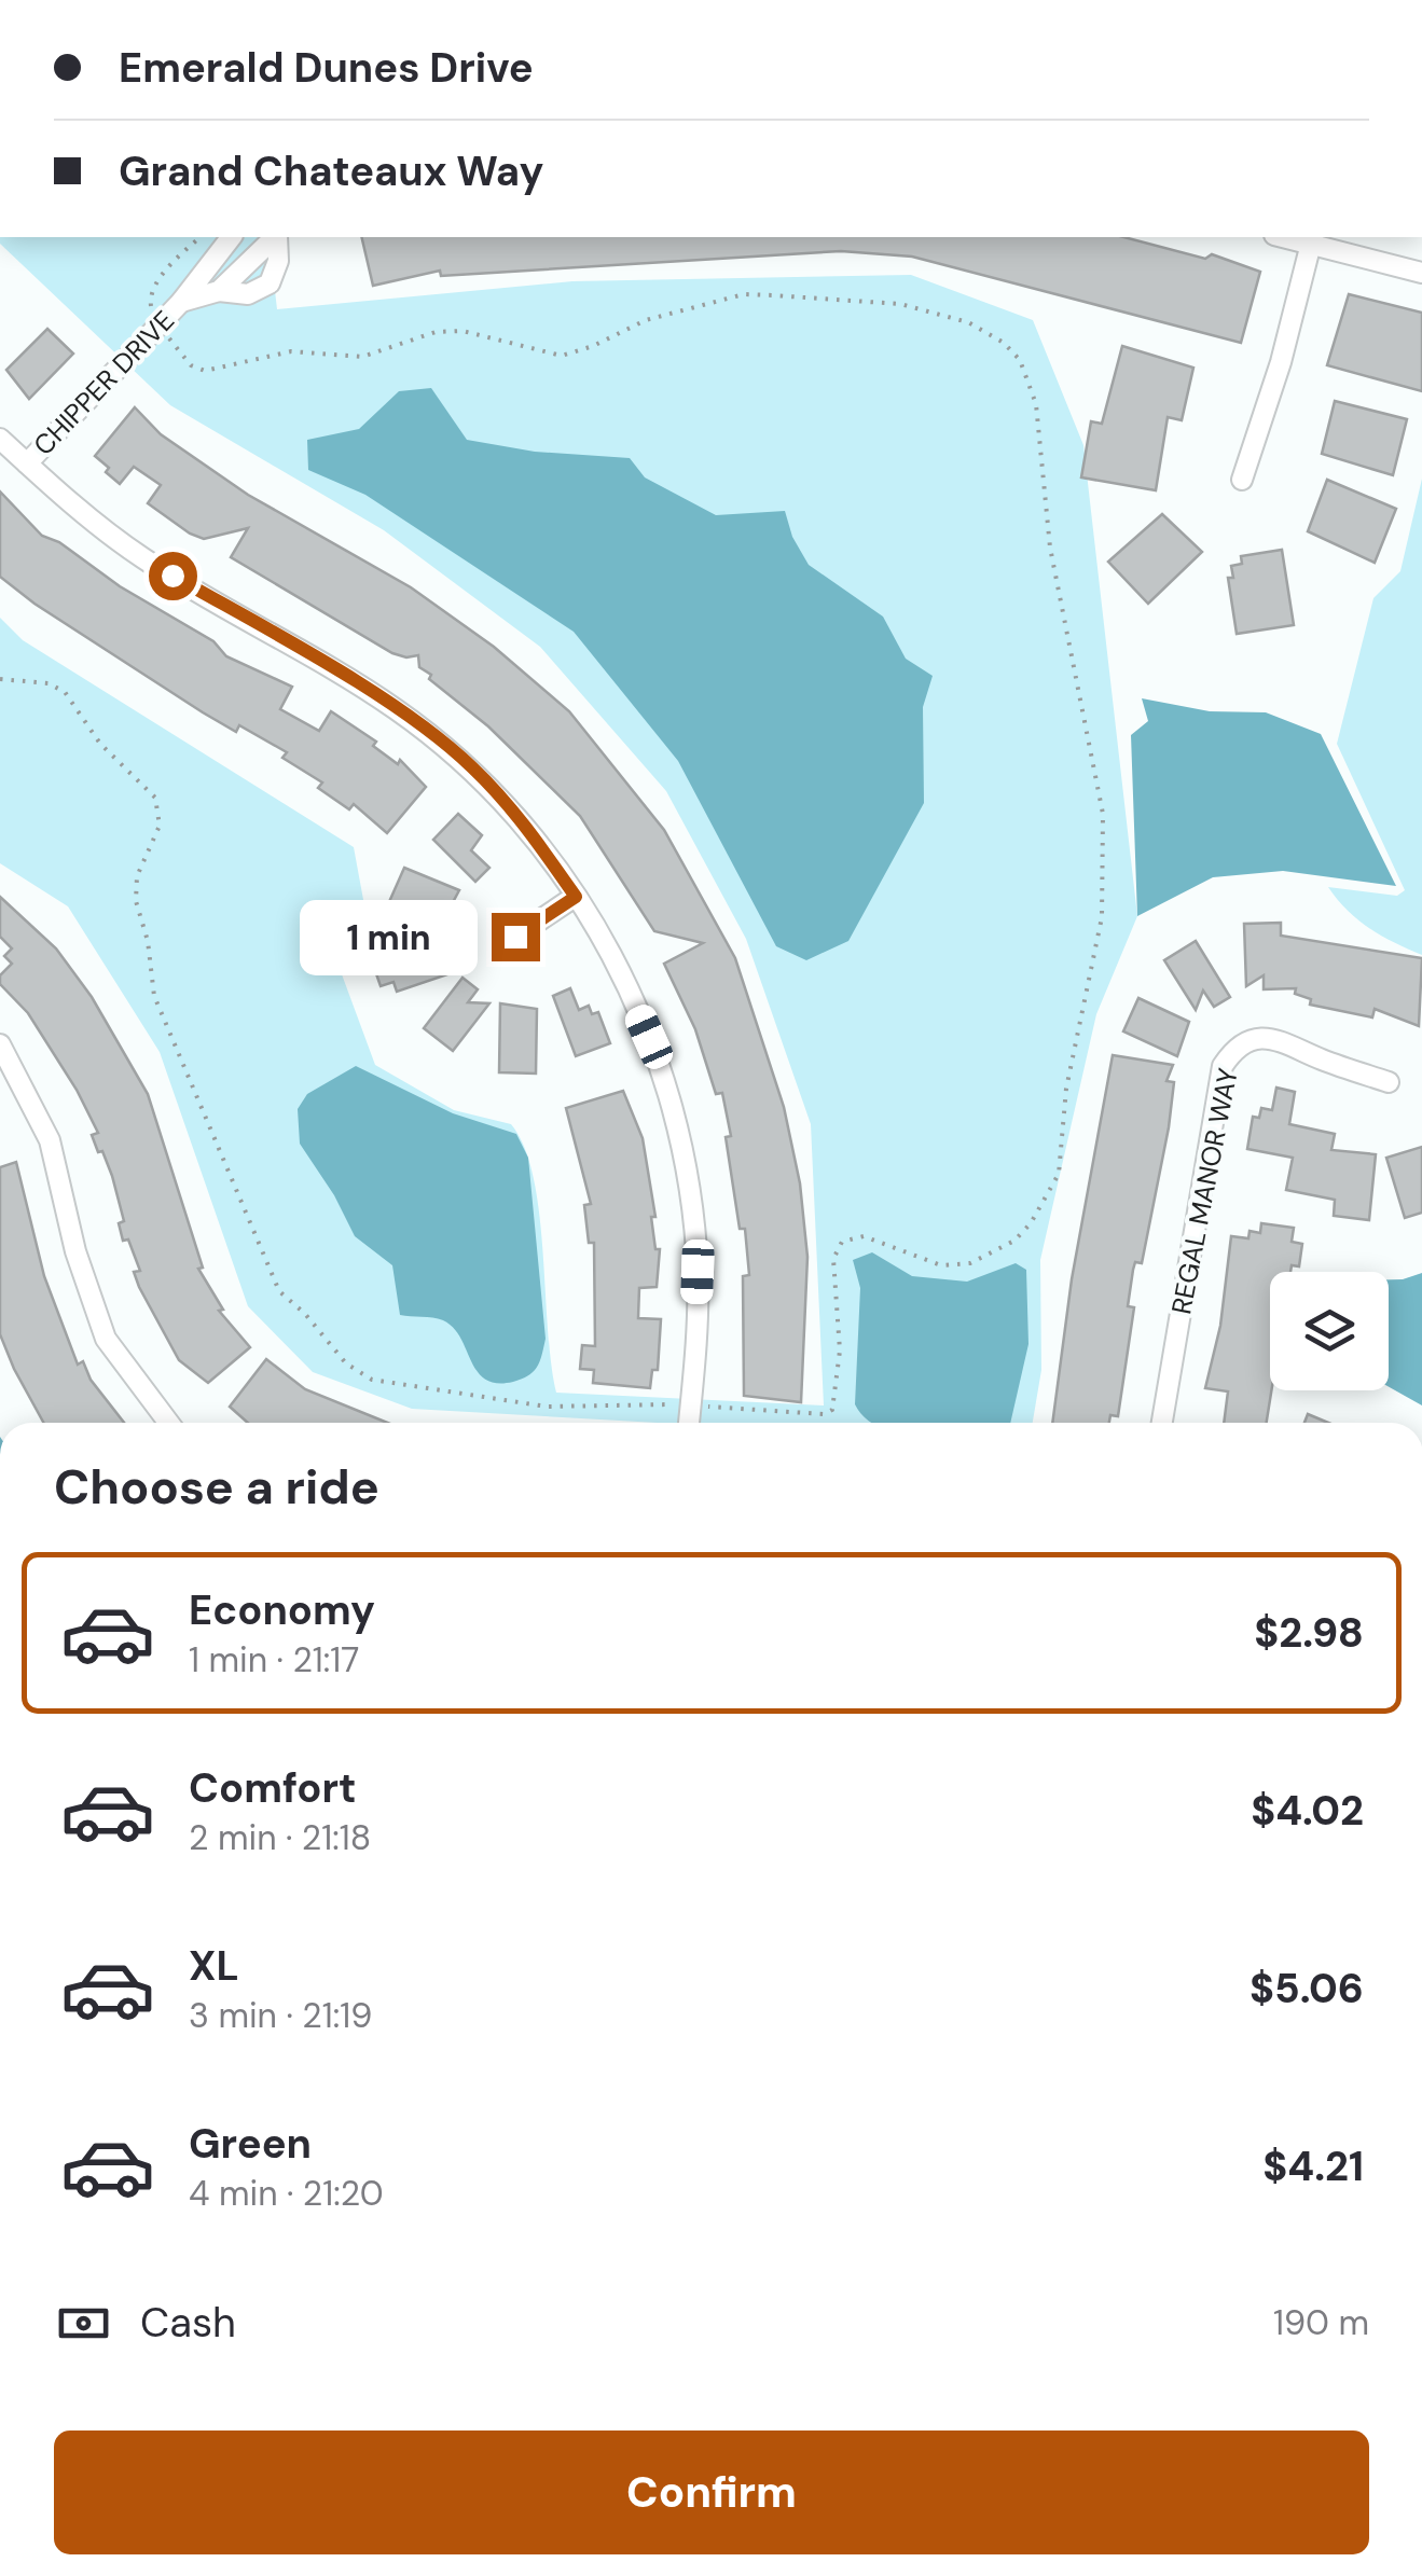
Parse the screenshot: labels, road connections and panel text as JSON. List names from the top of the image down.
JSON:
{
  "streets": {
    "street": ["CHIPPER DRIVE", "REGAL MANOR WAY"]
  },
  "page": {
    "banner": ["Emerald Dunes Drive", "Grand Chateaux Way"],
    "bubble": "1 min",
    "heading": "Choose a ride",
    "list": [
      {
        "name": "Economy",
        "note": "1 min · 21:17",
        "value": "$2.98"
      },
      {
        "name": "Comfort",
        "note": "2 min · 21:18",
        "value": "$4.02"
      },
      {
        "name": "XL",
        "note": "3 min · 21:19",
        "value": "$5.06"
      },
      {
        "name": "Green",
        "note": "4 min · 21:20",
        "value": "$4.21"
      }
    ],
    "pay": ["Cash", "190 m"],
    "buttons": "Confirm"
  }
}
